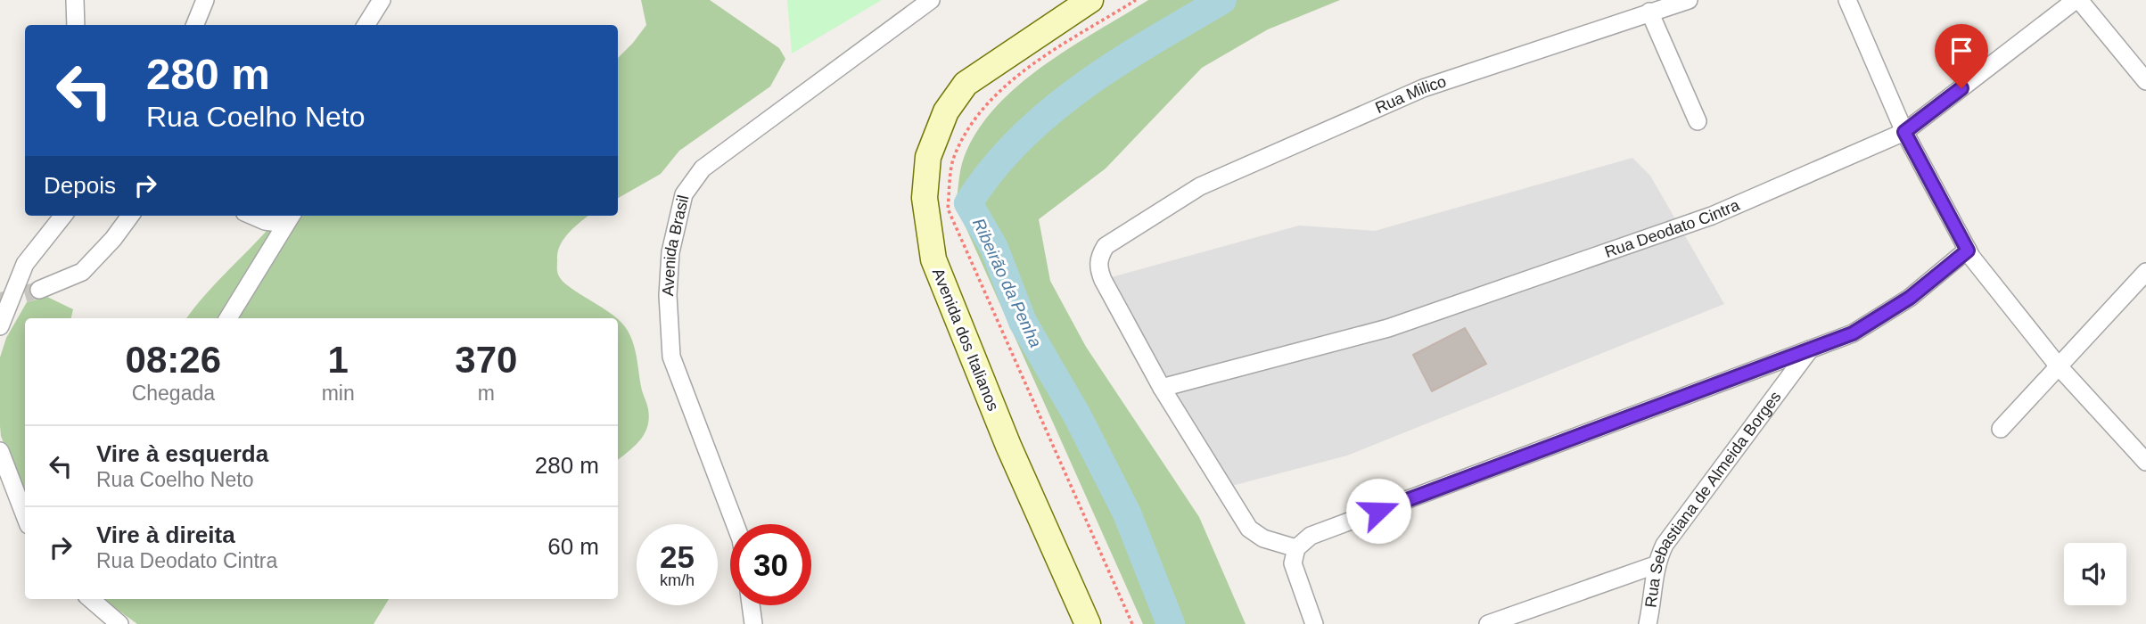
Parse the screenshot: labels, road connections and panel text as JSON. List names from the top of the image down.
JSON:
{
  "streets": {
    "main road": ["Avenida dos Italianos"],
    "street": [
      "Rua Milico",
      "Rua Deodato Cintra",
      "Avenida Brasil",
      "Rua Sebastiana de Almeida Borges"
    ]
  },
  "crossings": [
    ["Rua Milico", "Rua Deodato Cintra"]
  ],
  "water": ["Ribeirão da Penha"],
  "page": {
    "turn": ["280 m", "Rua Coelho Neto"],
    "then": "Depois",
    "eta": [
      "08:26",
      "Chegada",
      "1",
      "min",
      "370",
      "m"
    ],
    "list": [
      {
        "name": "Vire à esquerda",
        "note": "Rua Coelho Neto",
        "value": "280 m"
      },
      {
        "name": "Vire à direita",
        "note": "Rua Deodato Cintra",
        "value": "60 m"
      }
    ],
    "speed": "25 km/h",
    "limit": "30"
  }
}
